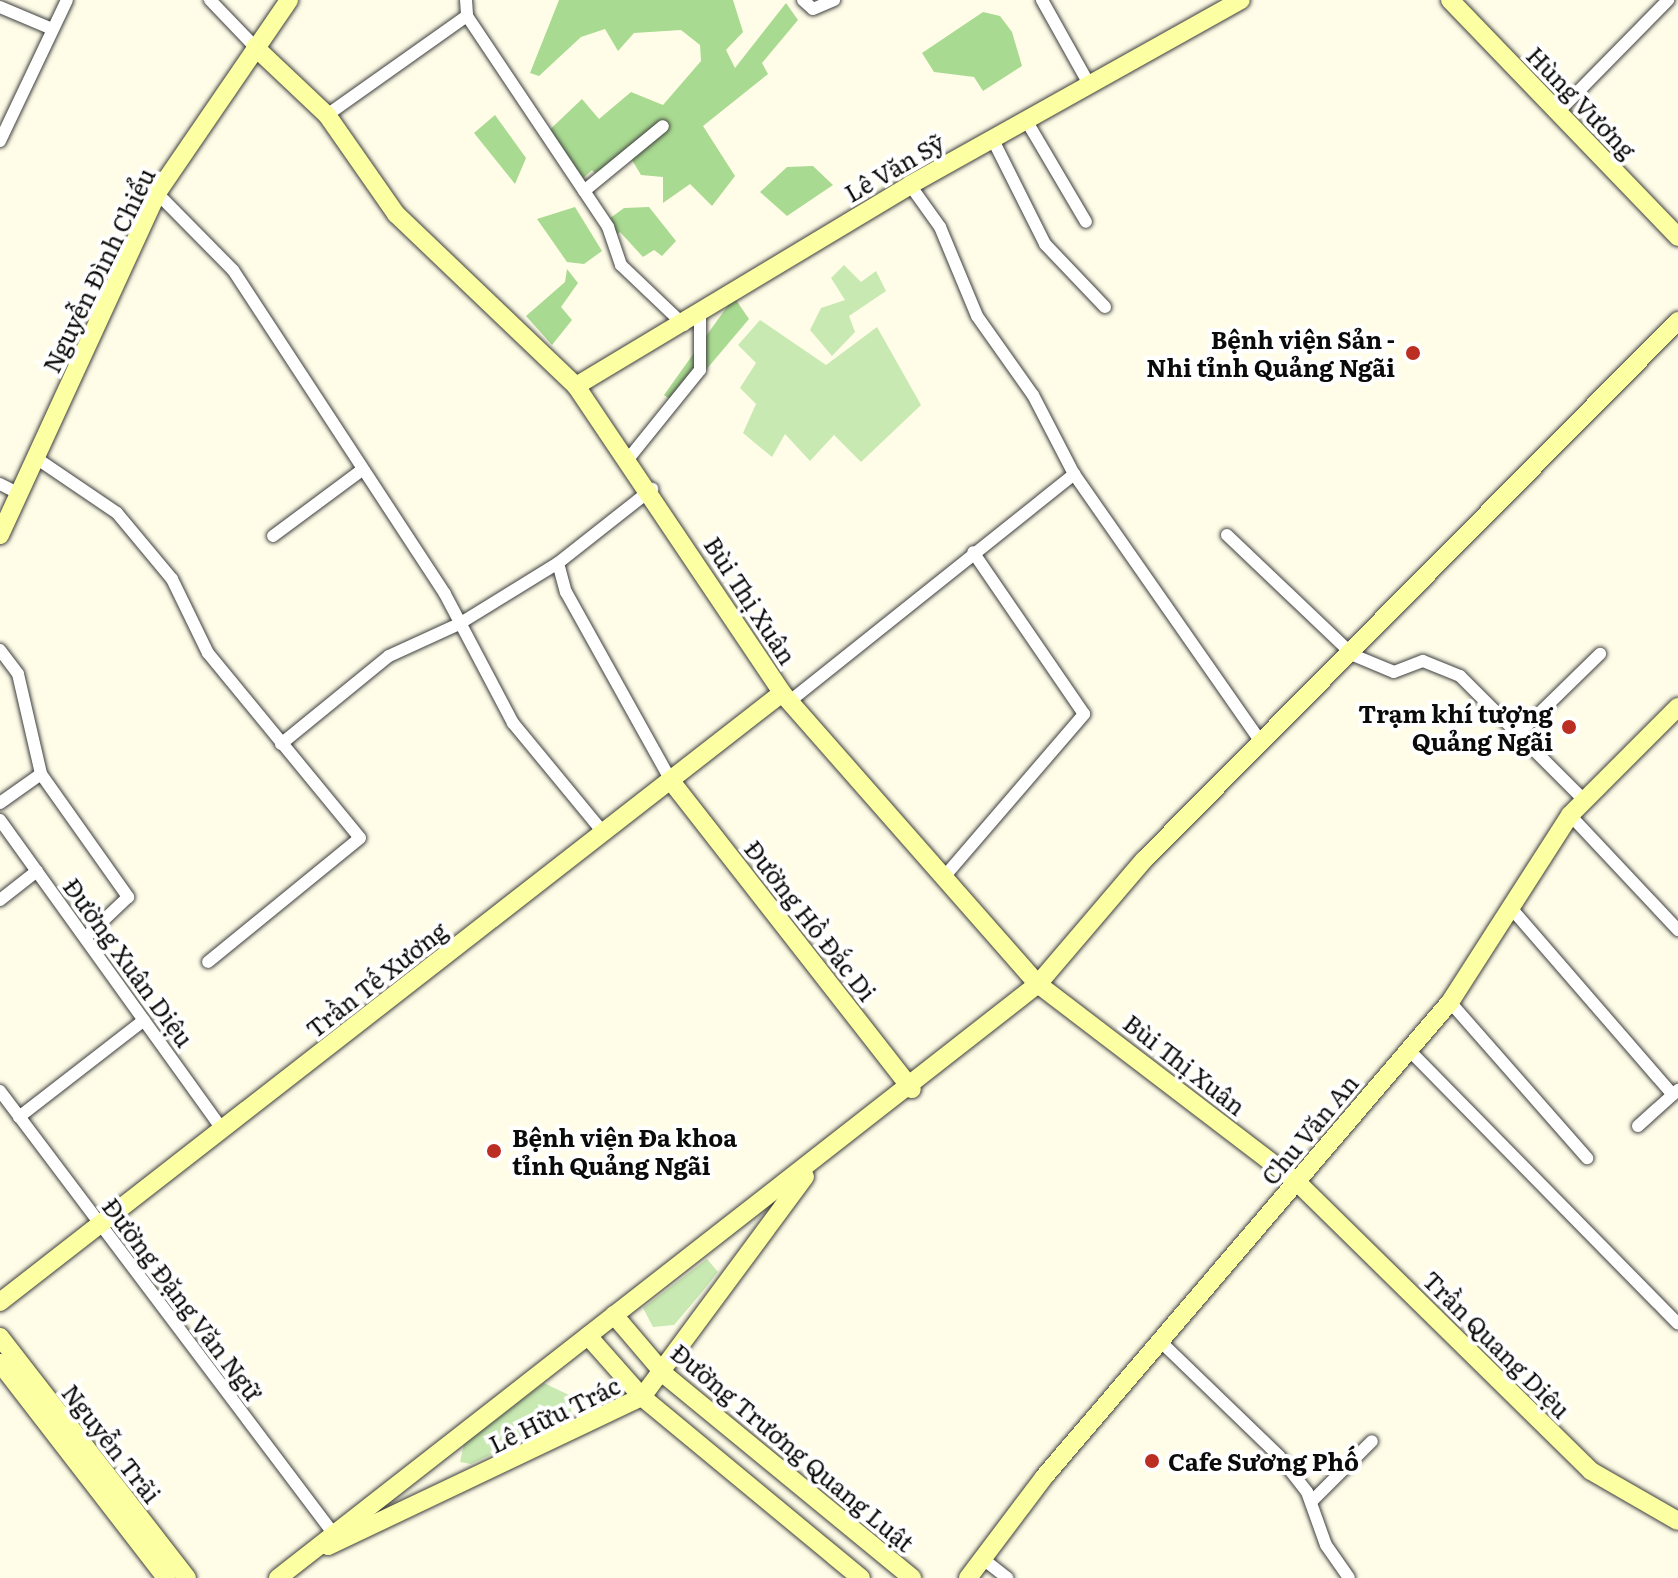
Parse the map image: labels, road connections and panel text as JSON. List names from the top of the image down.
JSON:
{
  "streets": {
    "street": [
      "Hùng Vương",
      "Lê Văn Sỹ",
      "Nguyễn Đình Chiểu",
      "Bùi Thị Xuân",
      "Đường Hồ Đắc Di",
      "Đường Xuân Diệu",
      "Trần Tế Xương",
      "Chu Văn An",
      "Đường Đặng Văn Ngữ",
      "Trần Quang Diệu",
      "Lê Hữu Trác",
      "Nguyễn Trãi",
      "Đường Trương Quang Luật"
    ]
  },
  "crossings": [
    ["Lê Văn Sỹ", "Bùi Thị Xuân"],
    ["Nguyễn Đình Chiểu", "Bùi Thị Xuân"],
    ["Bùi Thị Xuân", "Trần Tế Xương"],
    ["Bùi Thị Xuân", "Chu Văn An"],
    ["Bùi Thị Xuân", "Trần Quang Diệu"],
    ["Bùi Thị Xuân", "Lê Hữu Trác"],
    ["Đường Hồ Đắc Di", "Trần Tế Xương"],
    ["Đường Hồ Đắc Di", "Lê Hữu Trác"],
    ["Đường Xuân Diệu", "Trần Tế Xương"],
    ["Trần Tế Xương", "Đường Đặng Văn Ngữ"],
    ["Chu Văn An", "Trần Quang Diệu"],
    ["Đường Đặng Văn Ngữ", "Lê Hữu Trác"],
    ["Lê Hữu Trác", "Đường Trương Quang Luật"]
  ],
  "places": [
    "Bệnh viện Sản - Nhi tỉnh Quảng Ngãi",
    "Trạm khí tượng Quảng Ngãi",
    "Bệnh viện Đa khoa tỉnh Quảng Ngãi",
    "Cafe Sương Phố"
  ]
}
